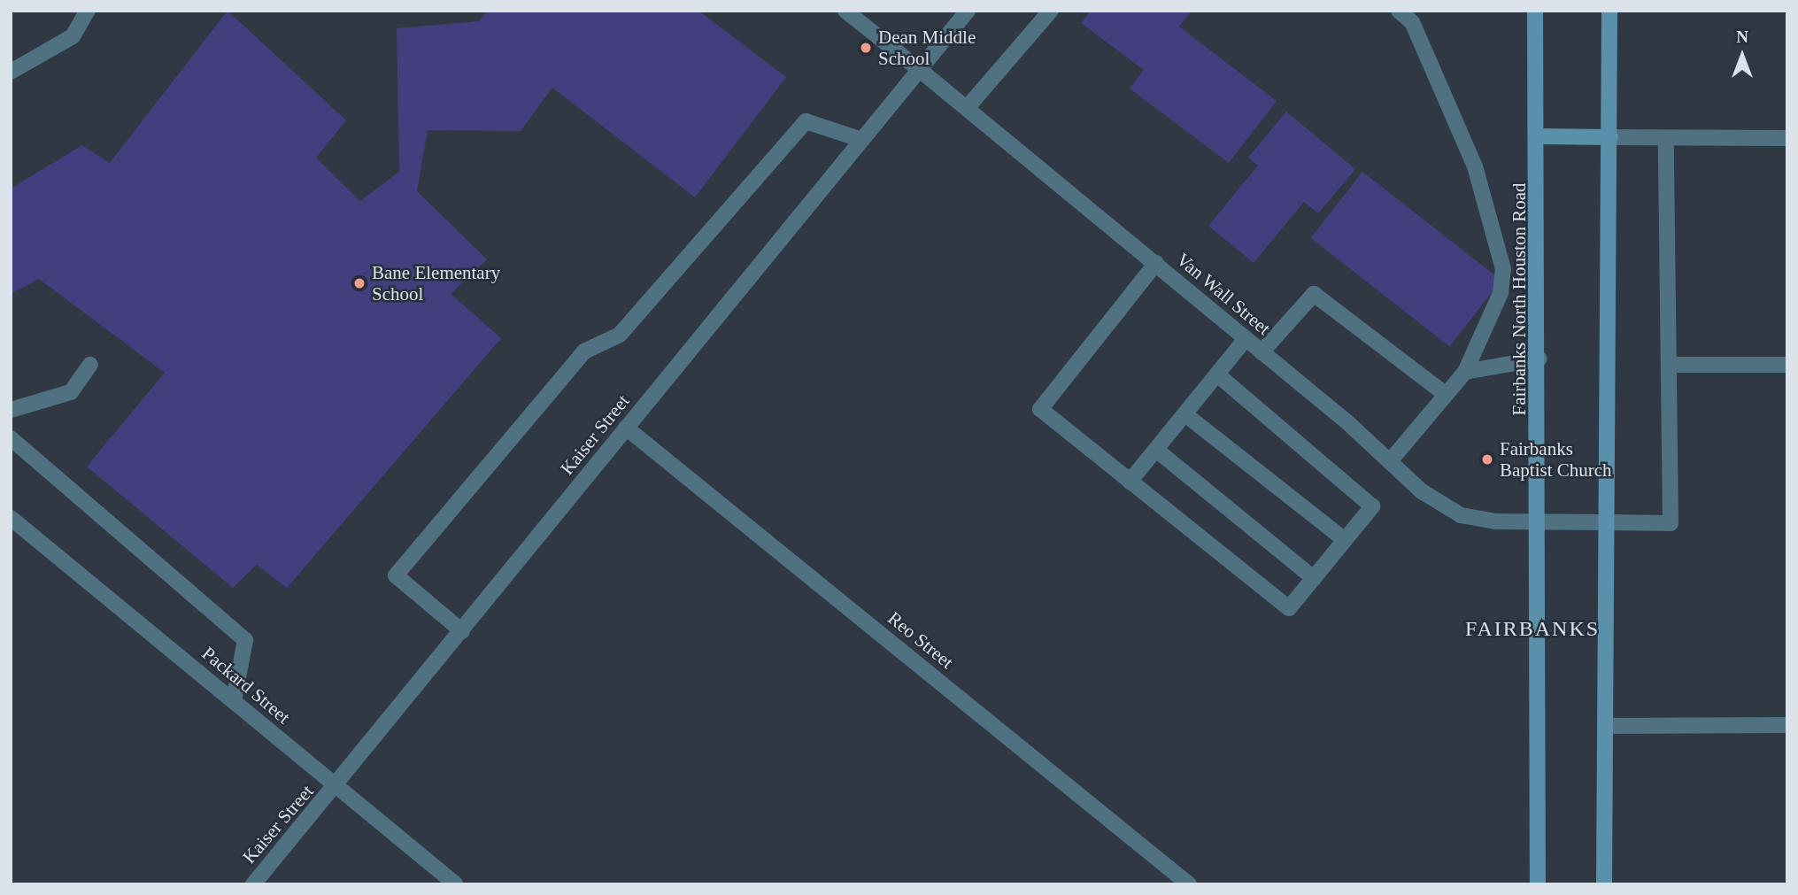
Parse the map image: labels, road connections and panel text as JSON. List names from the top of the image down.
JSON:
{
  "streets": {
    "main road": ["Fairbanks North Houston Road"],
    "street": [
      "Van Wall Street",
      "Kaiser Street",
      "Reo Street",
      "Packard Street"
    ]
  },
  "crossings": [
    ["Van Wall Street", "Fairbanks North Houston Road"],
    ["Van Wall Street", "Kaiser Street"],
    ["Kaiser Street", "Reo Street"],
    ["Kaiser Street", "Packard Street"]
  ],
  "districts": ["FAIRBANKS"],
  "places": ["Dean Middle School", "Bane Elementary School", "Fairbanks Baptist Church"],
  "north": "top"
}
